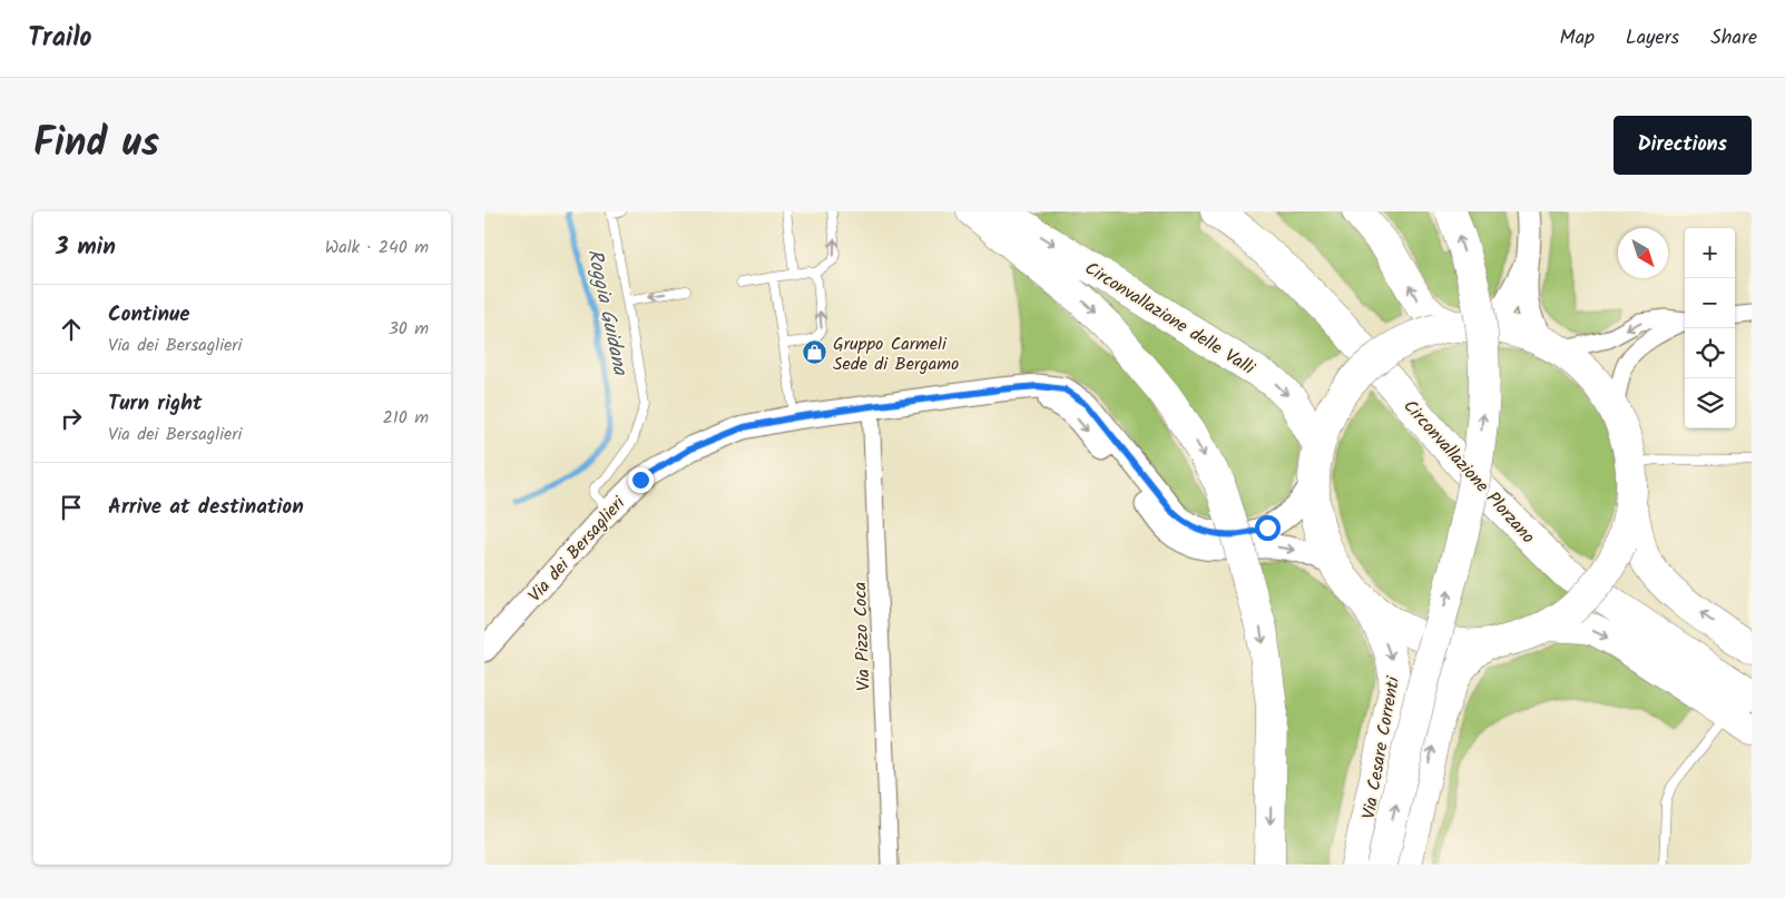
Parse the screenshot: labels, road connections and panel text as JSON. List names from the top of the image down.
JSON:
{
  "streets": {
    "highway": ["Circonvallazione delle Valli", "Circonvallazione Plorzano", "Via Cesare Correnti"],
    "street": ["Via dei Bersaglieri", "Via Pizzo Coca"]
  },
  "crossings": [
    ["Via dei Bersaglieri", "Via Pizzo Coca"]
  ],
  "water": ["Roggia Guidana"],
  "places": {
    "shop": ["Gruppo Carmeli Sede di Bergamo"]
  },
  "north": "bottom right",
  "page": {
    "header": "Trailo",
    "nav": ["Map", "Layers", "Share"],
    "title": "Find us",
    "buttons": "Directions",
    "heading": ["3 min", "Walk · 240 m"],
    "map_buttons": ["+", "−"],
    "list": [
      ["Continue", "Via dei Bersaglieri", "30 m"],
      ["Turn right", "Via dei Bersaglieri", "210 m"],
      "Arrive at destination"
    ]
  }
}
